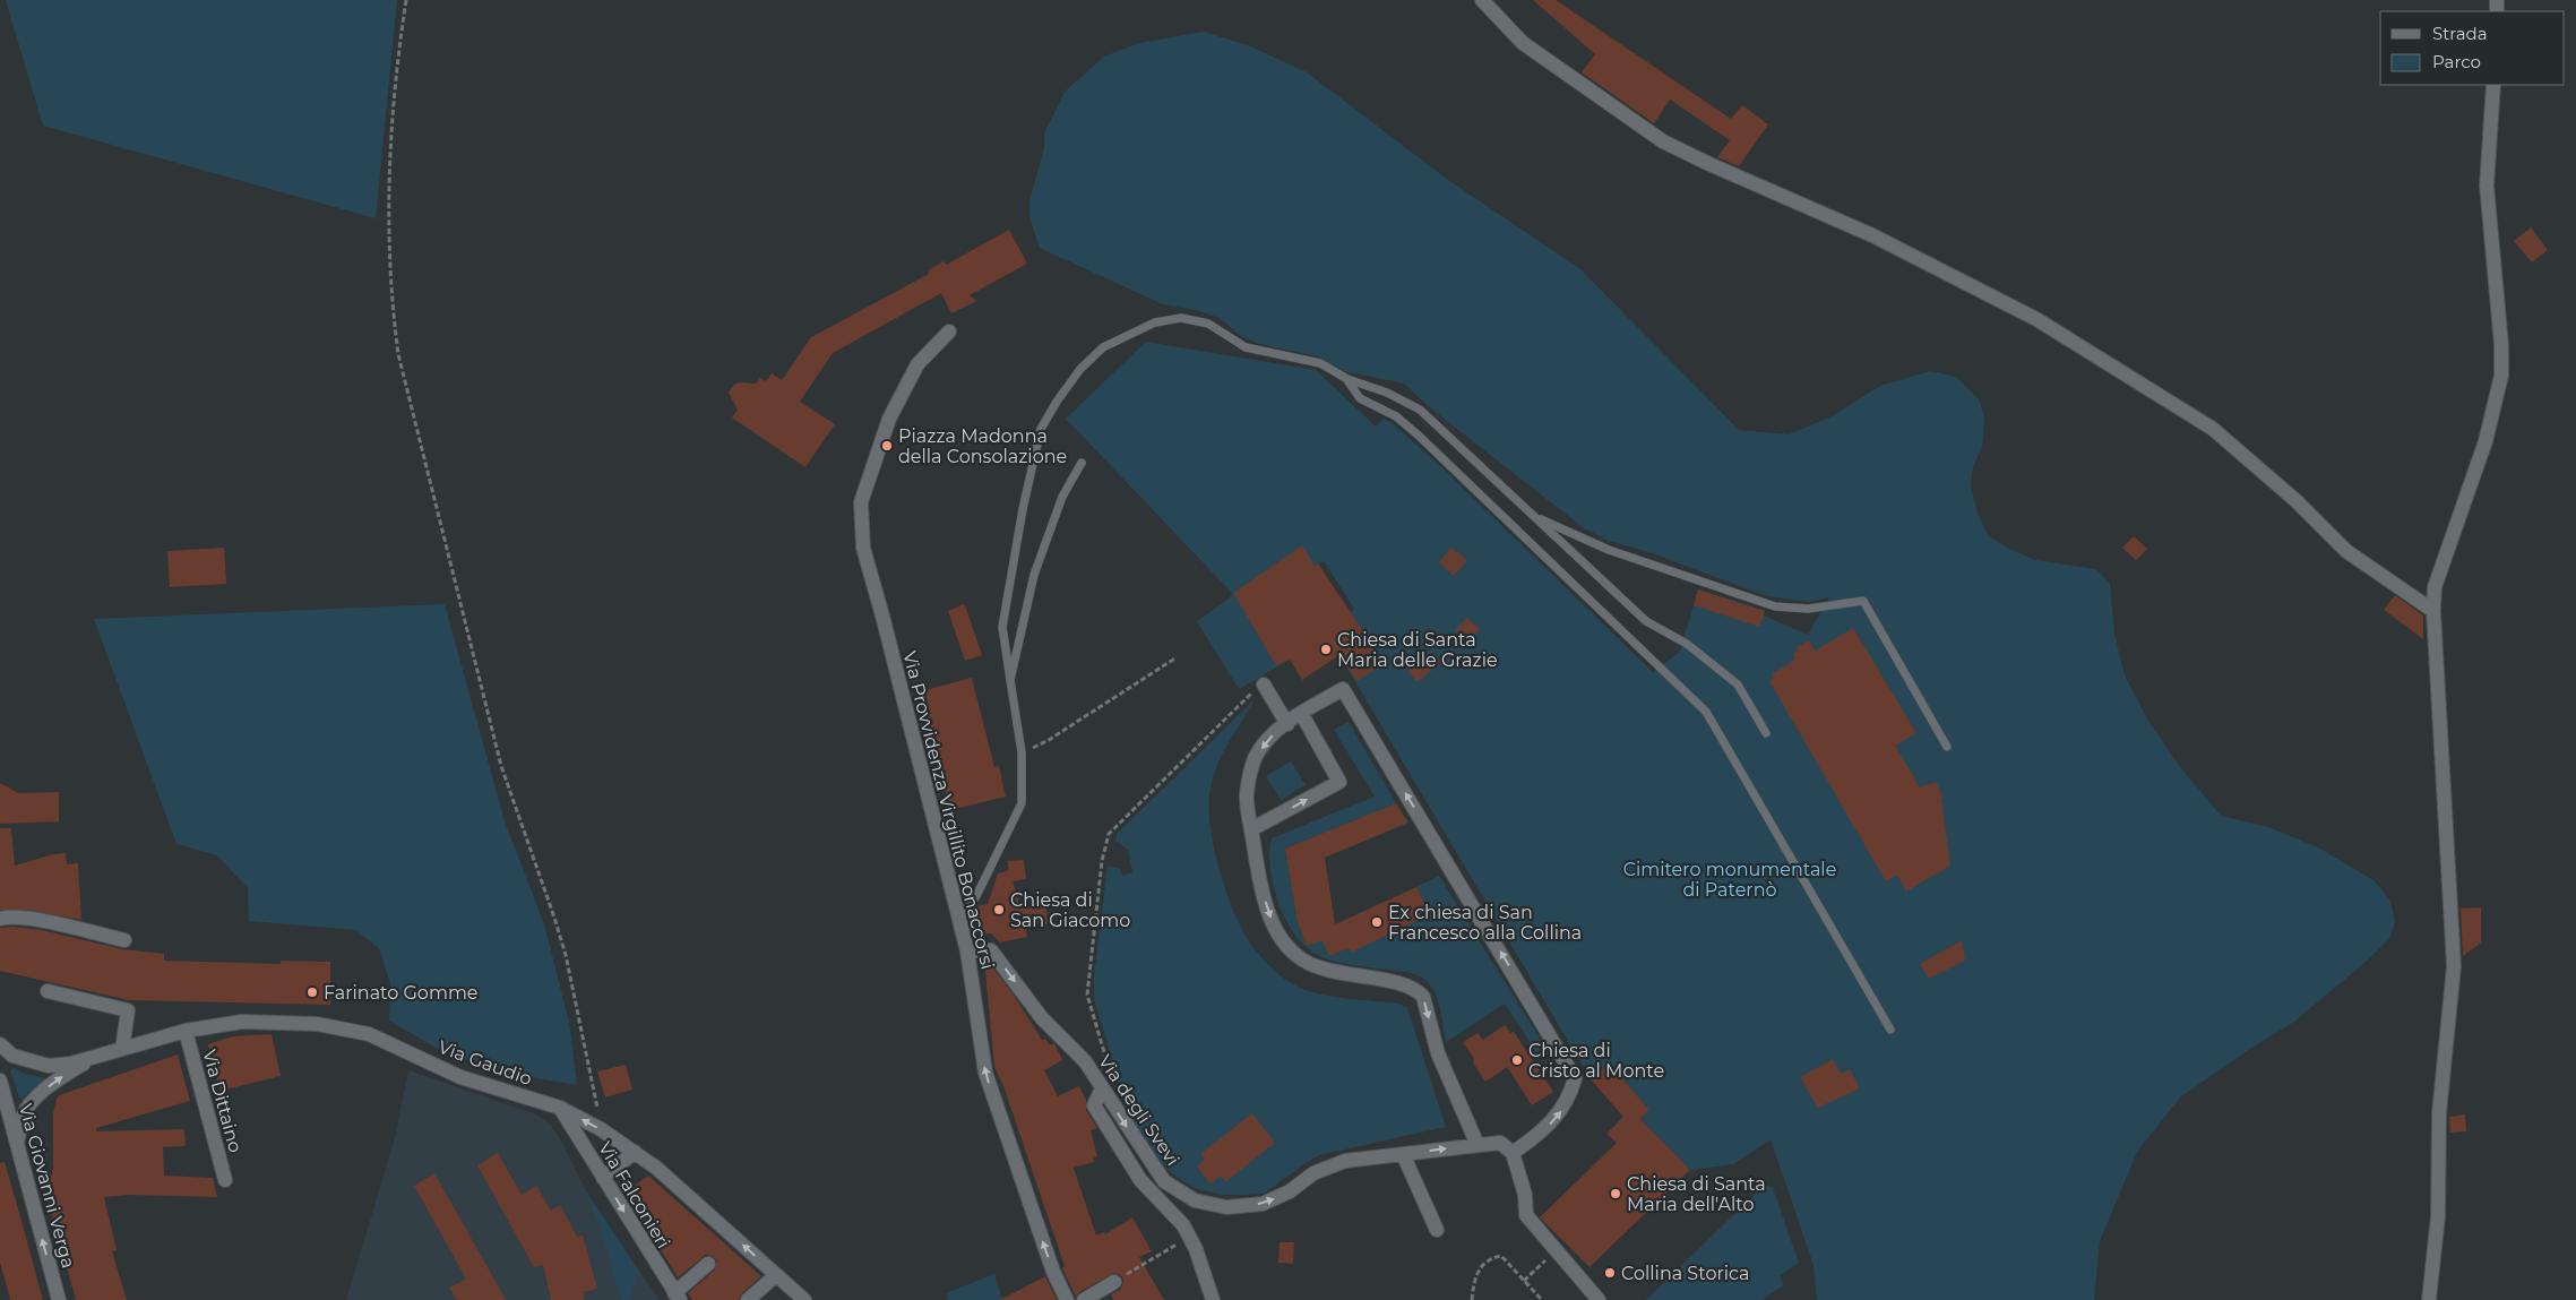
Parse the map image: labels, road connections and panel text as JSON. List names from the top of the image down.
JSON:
{
  "streets": {
    "street": [
      "Via Provvidenza Virgillito Bonaccorsi",
      "Via Gaudio",
      "Via Dittaino",
      "Via degli Svevi",
      "Via Giovanni Verga",
      "Via Falconieri"
    ]
  },
  "crossings": [
    ["Via Provvidenza Virgillito Bonaccorsi", "Via degli Svevi"],
    ["Via Gaudio", "Via Dittaino"],
    ["Via Gaudio", "Via Falconieri"]
  ],
  "one_way": ["Via degli Svevi", "Via Giovanni Verga", "Via Falconieri"],
  "parks": ["Cimitero monumentale di Paternò"],
  "places": [
    "Piazza Madonna della Consolazione",
    "Chiesa di Santa Maria delle Grazie",
    "Chiesa di San Giacomo",
    "Ex chiesa di San Francesco alla Collina",
    "Farinato Gomme",
    "Chiesa di Cristo al Monte",
    "Chiesa di Santa Maria dell'Alto",
    "Collina Storica"
  ],
  "legend": ["Strada", "Parco"]
}
